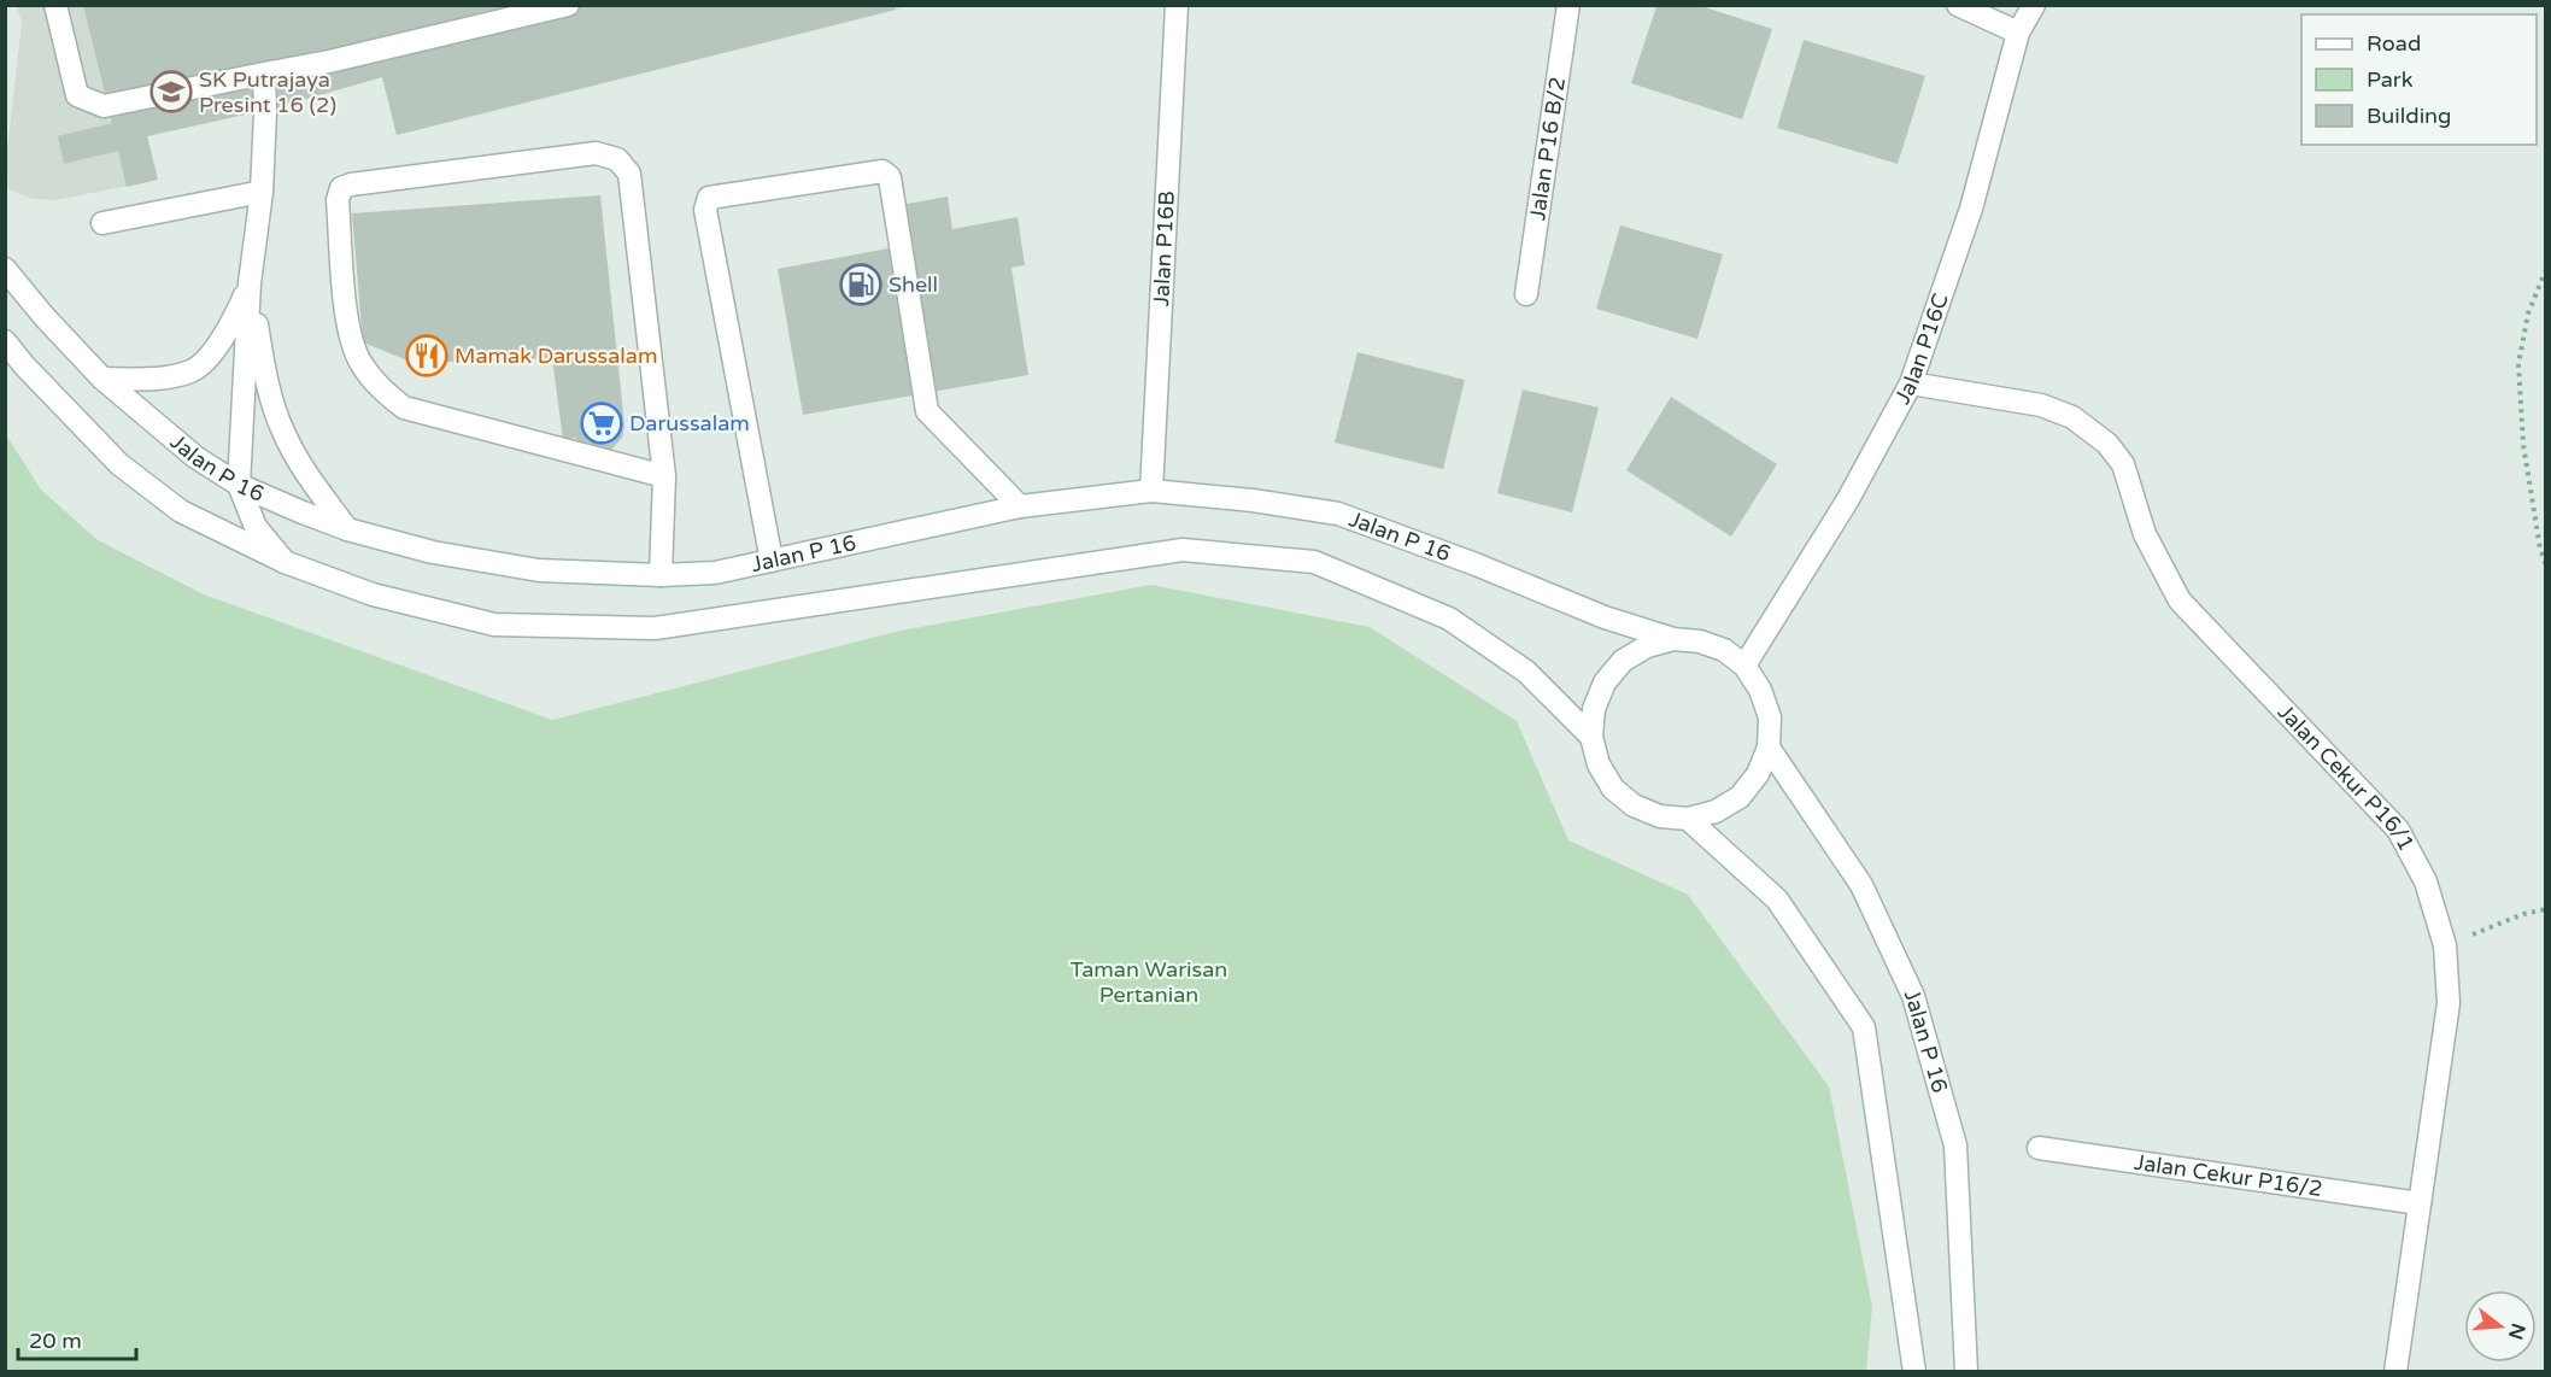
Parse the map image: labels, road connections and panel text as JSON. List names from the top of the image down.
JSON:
{
  "streets": {
    "street": [
      "Jalan P16 B/2",
      "Jalan P16B",
      "Jalan P16C",
      "Jalan P 16",
      "Jalan Cekur P16/1",
      "Jalan Cekur P16/2"
    ]
  },
  "crossings": [
    ["Jalan P16B", "Jalan P 16"],
    ["Jalan P16C", "Jalan P 16"],
    ["Jalan P16C", "Jalan Cekur P16/1"],
    ["Jalan Cekur P16/1", "Jalan Cekur P16/2"]
  ],
  "parks": ["Taman Warisan Pertanian"],
  "places": {
    "school or university": ["SK Putrajaya Presint 16 (2)"],
    "fuel station": ["Shell"],
    "restaurant": ["Mamak Darussalam"],
    "supermarket": ["Darussalam"]
  },
  "legend": ["Road", "Park", "Building"],
  "scale_bar": "20 m",
  "north": "right"
}
